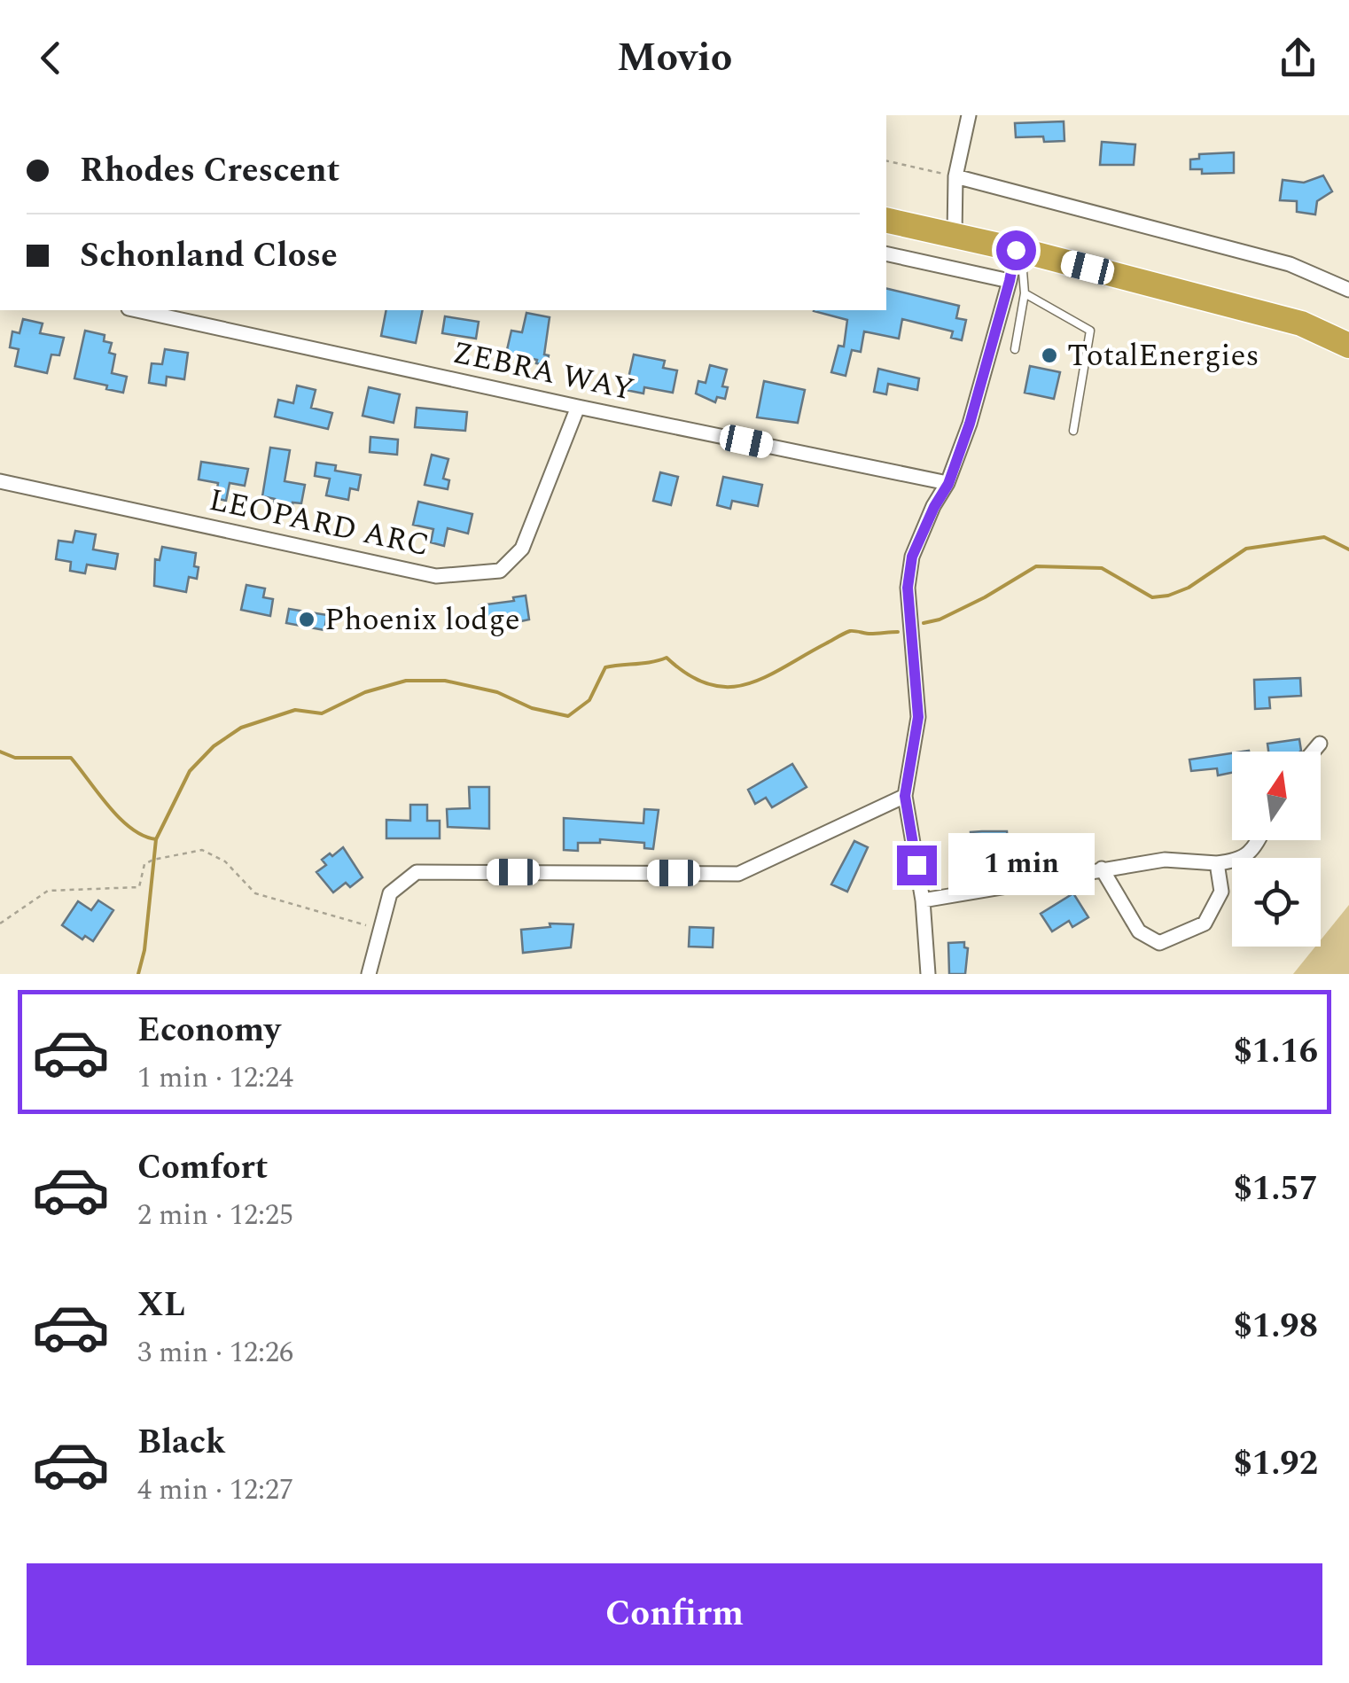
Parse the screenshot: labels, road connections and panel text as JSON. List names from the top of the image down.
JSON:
{
  "streets": {
    "street": ["ZEBRA WAY", "LEOPARD ARC"]
  },
  "crossings": [
    ["ZEBRA WAY", "LEOPARD ARC"]
  ],
  "places": ["TotalEnergies", "Phoenix lodge"],
  "north": "top",
  "page": {
    "header": "Movio",
    "banner": ["Rhodes Crescent", "Schonland Close"],
    "bubble": "1 min",
    "list": [
      {
        "name": "Economy",
        "note": "1 min · 12:24",
        "value": "$1.16"
      },
      {
        "name": "Comfort",
        "note": "2 min · 12:25",
        "value": "$1.57"
      },
      {
        "name": "XL",
        "note": "3 min · 12:26",
        "value": "$1.98"
      },
      {
        "name": "Black",
        "note": "4 min · 12:27",
        "value": "$1.92"
      }
    ],
    "buttons": "Confirm"
  }
}
